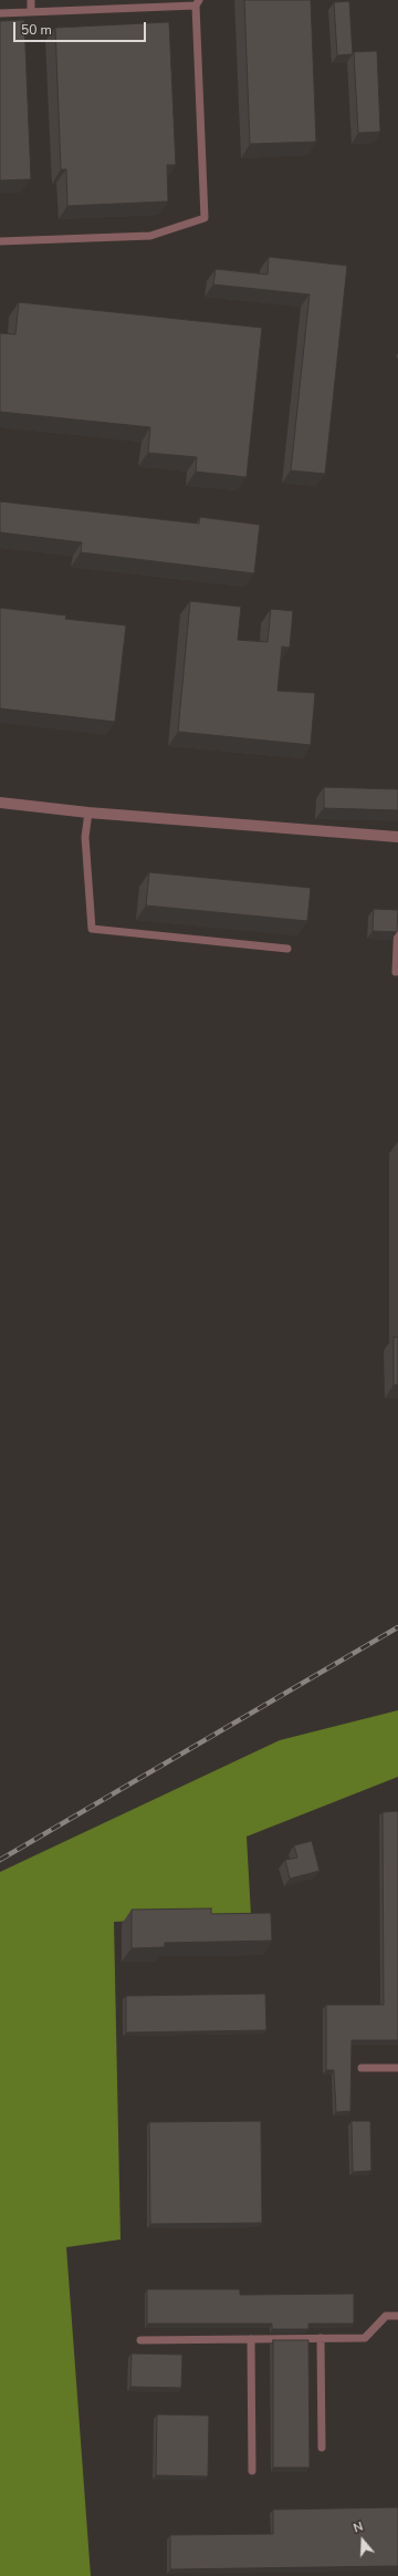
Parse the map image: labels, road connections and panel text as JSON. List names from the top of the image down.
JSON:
{
  "scale_bar": "50 m",
  "north": "top"
}
